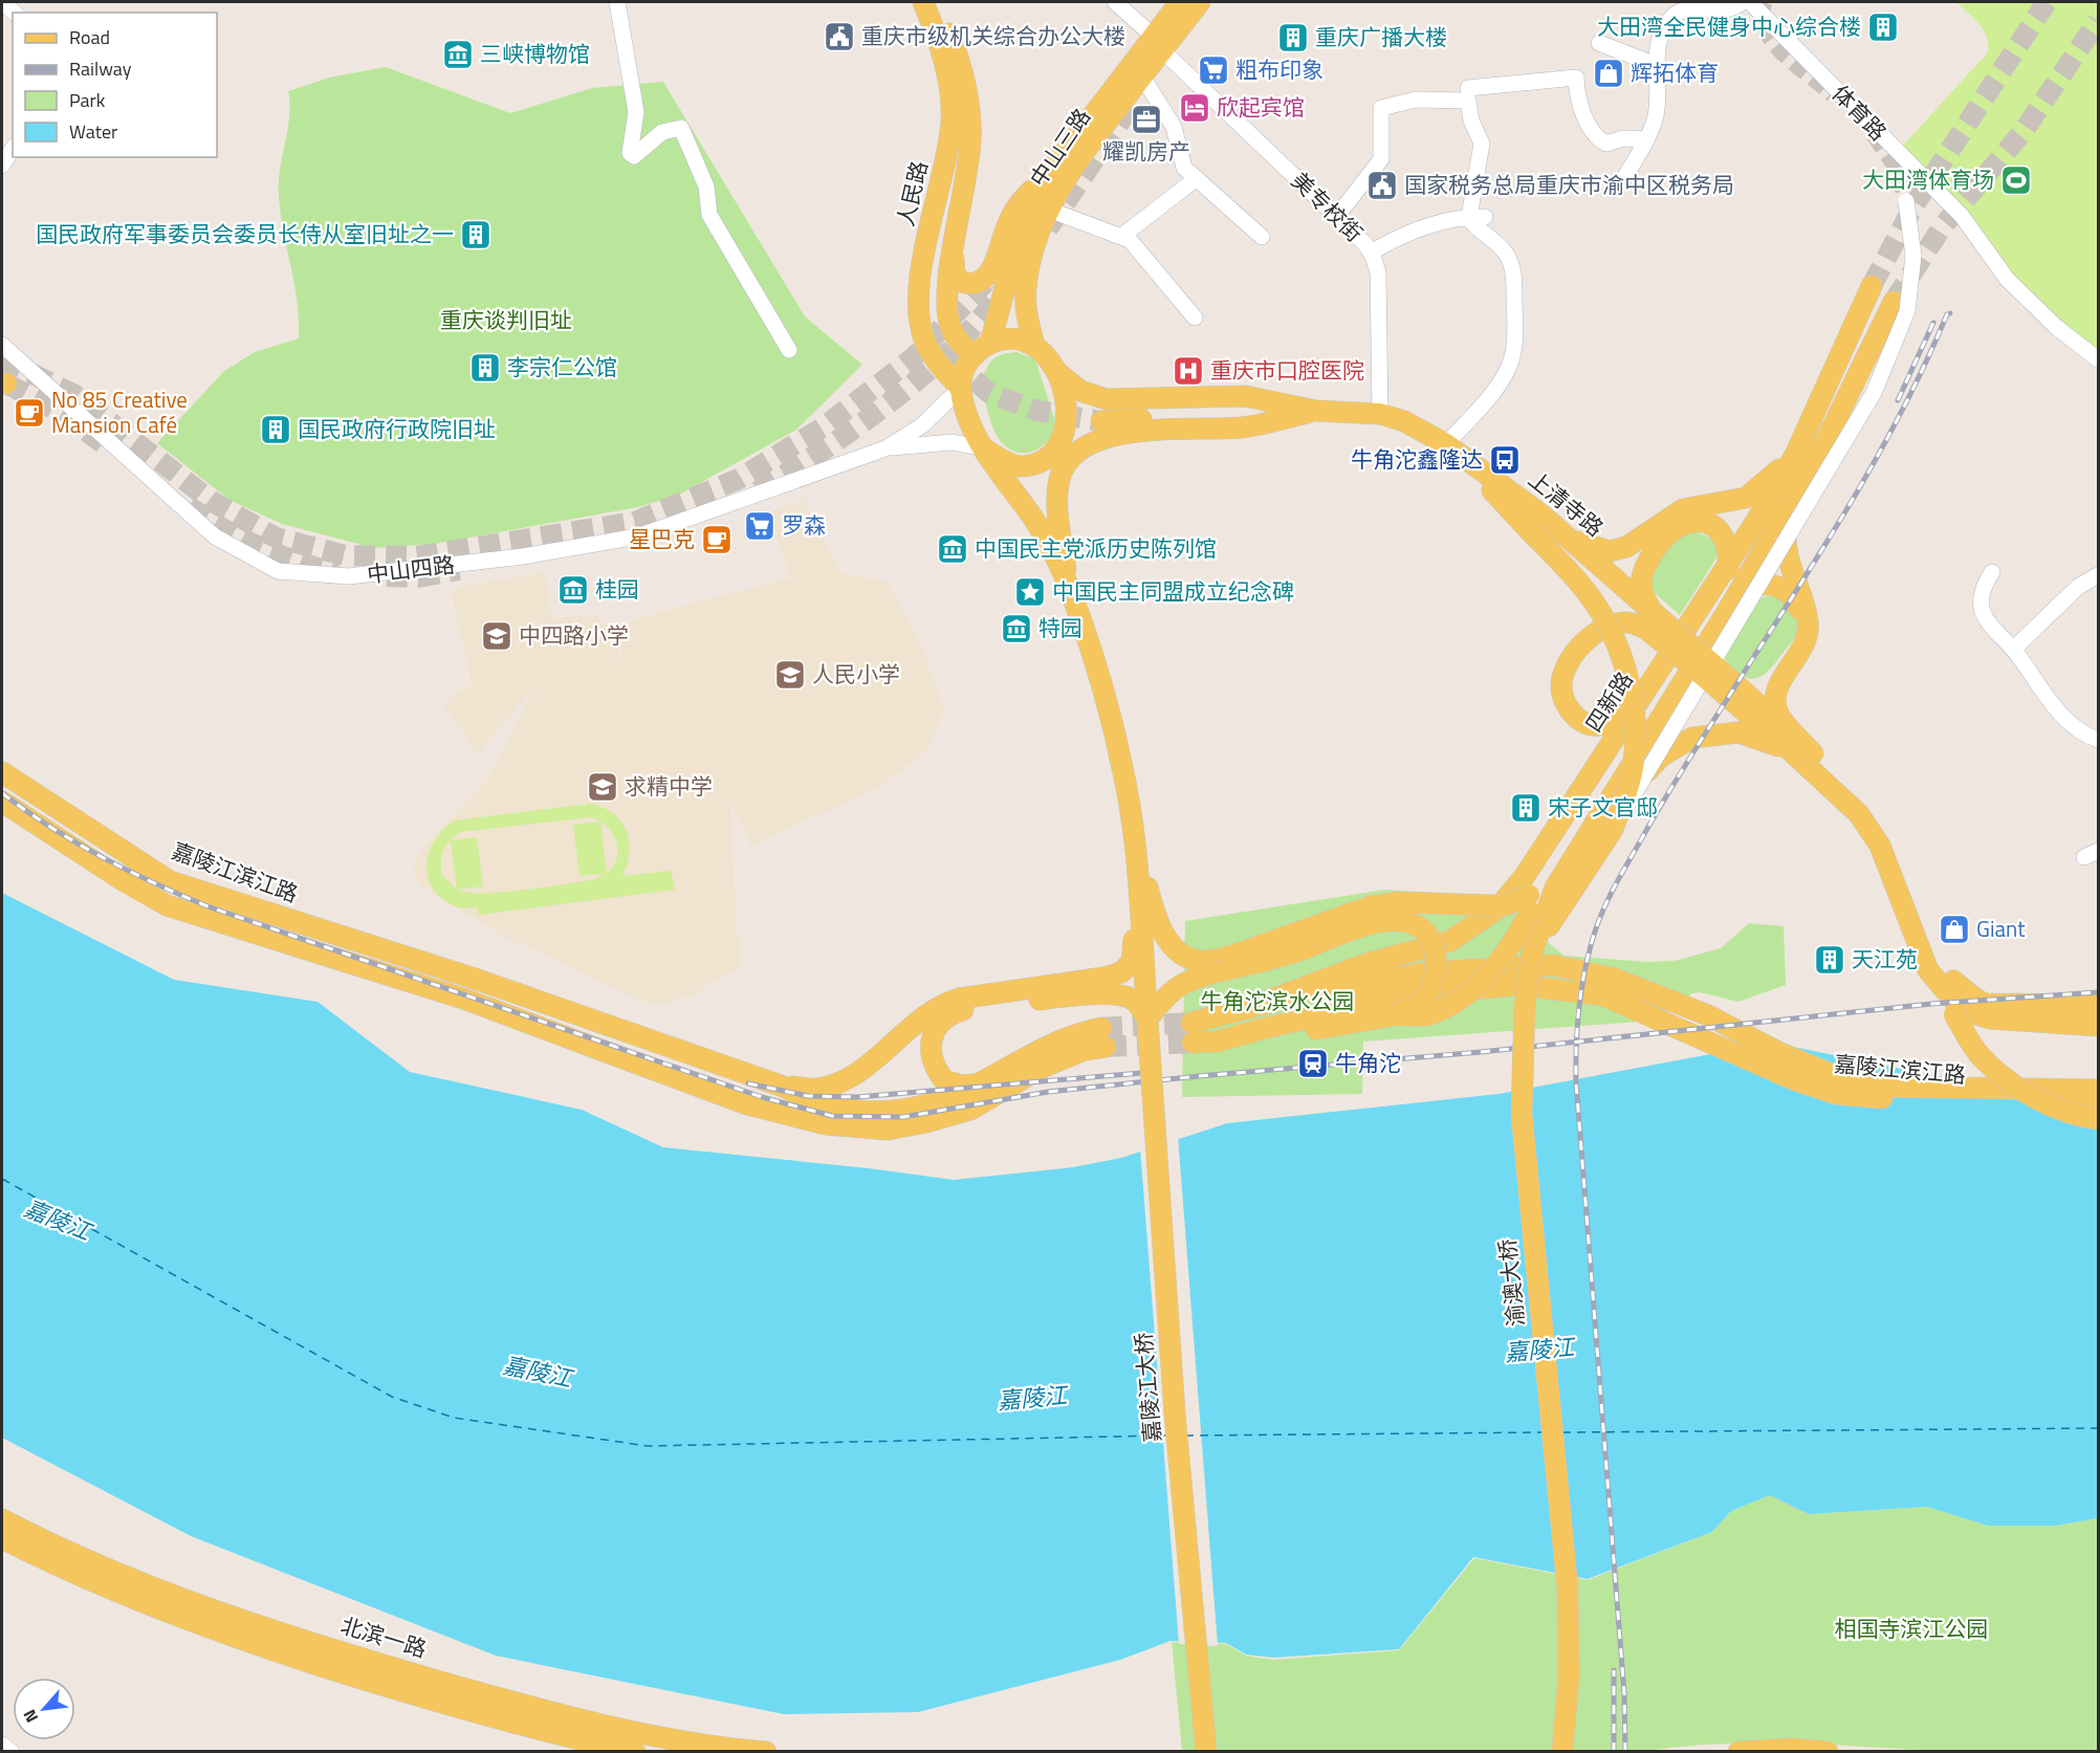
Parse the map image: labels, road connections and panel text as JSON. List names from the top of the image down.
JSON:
{
  "streets": {
    "main road": [
      "中山三路",
      "人民路",
      "上清寺路",
      "四新路",
      "嘉陵江滨江路",
      "渝澳大桥",
      "嘉陵江大桥",
      "北滨一路"
    ],
    "street": ["体育路", "美专校街", "中山四路"]
  },
  "crossings": [
    ["中山三路", "人民路"],
    ["中山三路", "美专校街"],
    ["中山三路", "上清寺路"],
    ["人民路", "上清寺路"],
    ["美专校街", "上清寺路"]
  ],
  "water": ["嘉陵江"],
  "parks": ["重庆谈判旧址", "牛角沱滨水公园", "相国寺滨江公园"],
  "places": {
    "building": [
      "大田湾全民健身中心综合楼",
      "重庆广播大楼",
      "国民政府军事委员会委员长侍从室旧址之一",
      "李宗仁公馆",
      "国民政府行政院旧址",
      "宋子文官邸",
      "天江苑"
    ],
    "public building": ["重庆市级机关综合办公大楼", "国家税务总局重庆市渝中区税务局"],
    "museum": [
      "三峡博物馆",
      "中国民主党派历史陈列馆",
      "桂园",
      "特园"
    ],
    "supermarket": ["粗布印象", "罗森"],
    "shop": ["辉拓体育", "Giant"],
    "hotel": ["欣起宾馆"],
    "office": ["耀凯房产"],
    "sports": ["大田湾体育场"],
    "hospital": ["重庆市口腔医院"],
    "cafe": ["No 85 Creative Mansion Café", "星巴克"],
    "bus stop": ["牛角沱鑫隆达"],
    "place": ["中国民主同盟成立纪念碑"],
    "school or university": ["中四路小学", "人民小学", "求精中学"],
    "station": ["牛角沱"]
  },
  "legend": [
    "Road",
    "Railway",
    "Park",
    "Water"
  ],
  "north": "bottom left"
}
